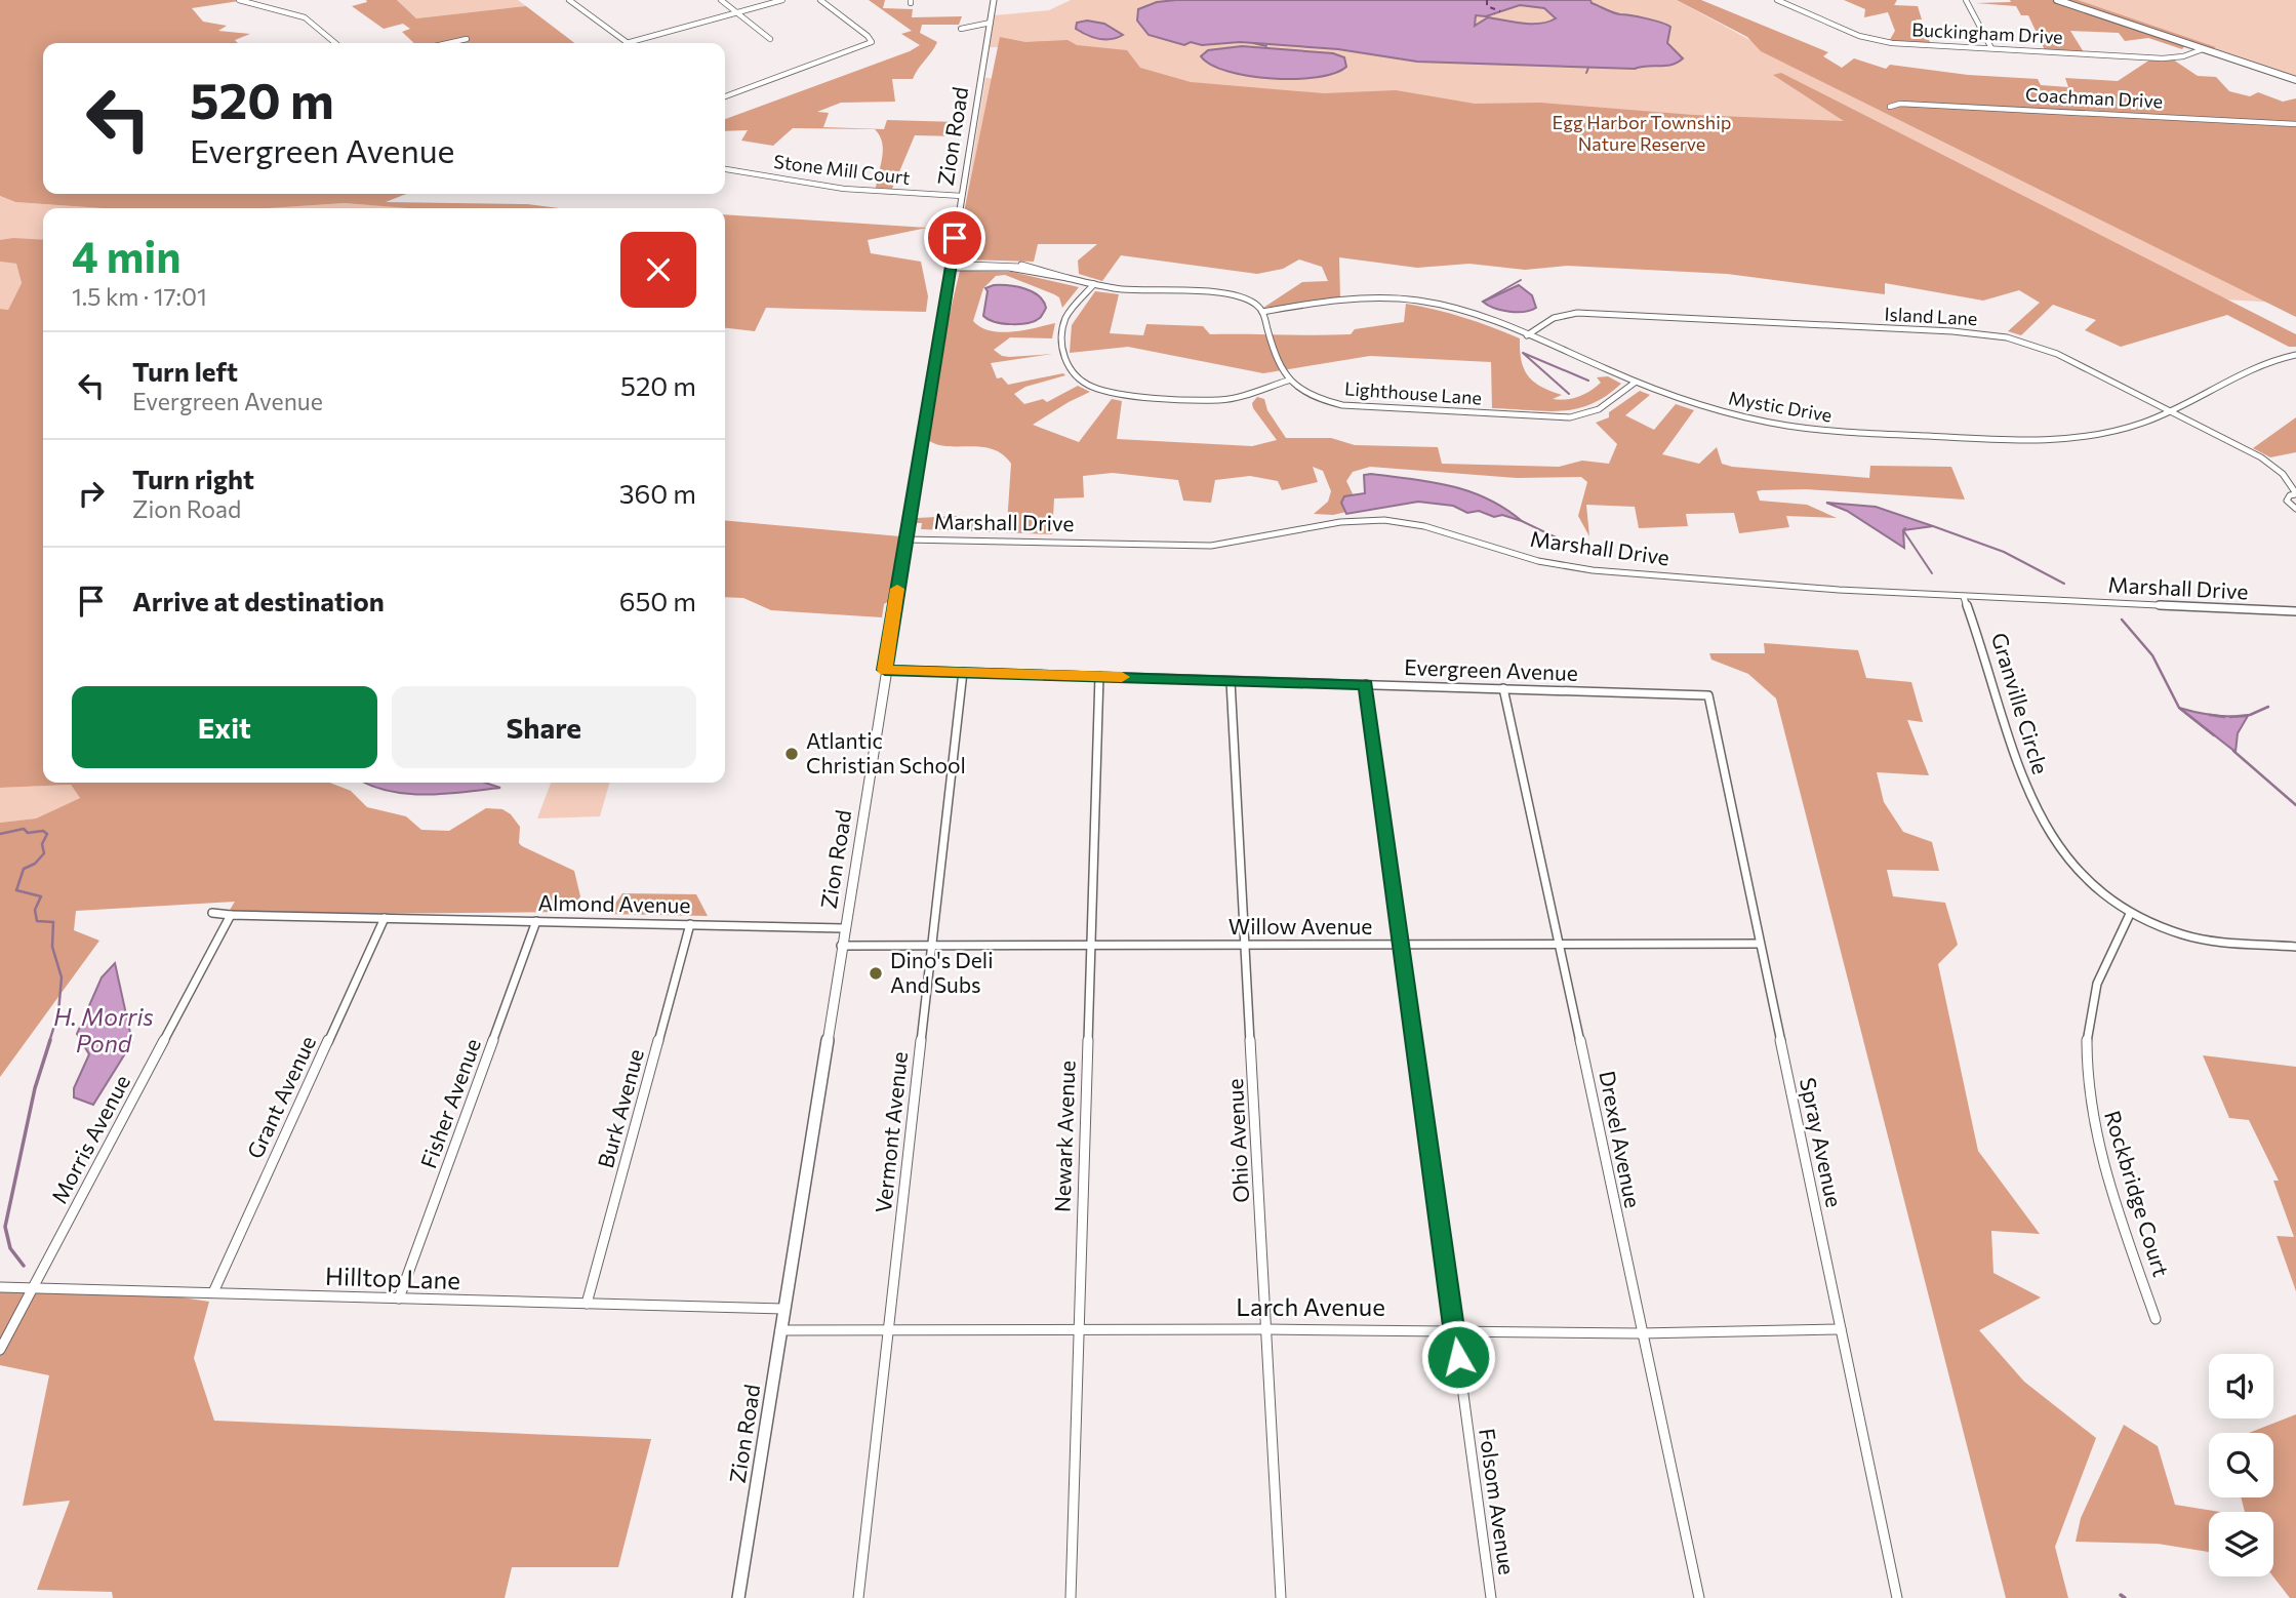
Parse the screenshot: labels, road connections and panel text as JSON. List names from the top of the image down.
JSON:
{
  "streets": {
    "street": [
      "Buckingham Drive",
      "Coachman Drive",
      "Zion Road",
      "Stone Mill Court",
      "Island Lane",
      "Lighthouse Lane",
      "Mystic Drive",
      "Marshall Drive",
      "Evergreen Avenue",
      "Granville Circle",
      "Almond Avenue",
      "Willow Avenue",
      "Grant Avenue",
      "Fisher Avenue",
      "Burk Avenue",
      "Vermont Avenue",
      "Newark Avenue",
      "Morris Avenue",
      "Drexel Avenue",
      "Ohio Avenue",
      "Spray Avenue",
      "Rockbridge Court",
      "Hilltop Lane",
      "Larch Avenue",
      "Folsom Avenue"
    ]
  },
  "crossings": [
    ["Zion Road", "Stone Mill Court"],
    ["Zion Road", "Marshall Drive"],
    ["Zion Road", "Evergreen Avenue"],
    ["Zion Road", "Almond Avenue"],
    ["Zion Road", "Willow Avenue"],
    ["Zion Road", "Hilltop Lane"],
    ["Zion Road", "Larch Avenue"],
    ["Island Lane", "Mystic Drive"],
    ["Lighthouse Lane", "Mystic Drive"],
    ["Marshall Drive", "Granville Circle"],
    ["Evergreen Avenue", "Vermont Avenue"],
    ["Evergreen Avenue", "Newark Avenue"],
    ["Evergreen Avenue", "Drexel Avenue"],
    ["Evergreen Avenue", "Ohio Avenue"],
    ["Evergreen Avenue", "Spray Avenue"],
    ["Evergreen Avenue", "Folsom Avenue"],
    ["Granville Circle", "Rockbridge Court"],
    ["Almond Avenue", "Grant Avenue"],
    ["Almond Avenue", "Fisher Avenue"],
    ["Almond Avenue", "Burk Avenue"],
    ["Willow Avenue", "Vermont Avenue"],
    ["Willow Avenue", "Newark Avenue"],
    ["Willow Avenue", "Drexel Avenue"],
    ["Willow Avenue", "Ohio Avenue"],
    ["Willow Avenue", "Spray Avenue"],
    ["Willow Avenue", "Folsom Avenue"],
    ["Grant Avenue", "Hilltop Lane"],
    ["Fisher Avenue", "Hilltop Lane"],
    ["Burk Avenue", "Hilltop Lane"],
    ["Vermont Avenue", "Larch Avenue"],
    ["Newark Avenue", "Larch Avenue"],
    ["Morris Avenue", "Hilltop Lane"],
    ["Drexel Avenue", "Larch Avenue"],
    ["Ohio Avenue", "Larch Avenue"],
    ["Spray Avenue", "Larch Avenue"],
    ["Larch Avenue", "Folsom Avenue"]
  ],
  "water": ["H. Morris Pond"],
  "parks": ["Egg Harbor Township Nature Reserve"],
  "places": ["Atlantic Christian School", "Dino's Deli And Subs"],
  "page": {
    "turn": ["520 m", "Evergreen Avenue"],
    "heading": ["4 min", "1.5 km · 17:01"],
    "list": [
      {
        "name": "Turn left",
        "note": "Evergreen Avenue",
        "value": "520 m"
      },
      {
        "name": "Turn right",
        "note": "Zion Road",
        "value": "360 m"
      },
      {
        "name": "Arrive at destination",
        "value": "650 m"
      }
    ],
    "buttons": ["Exit", "Share"]
  }
}
